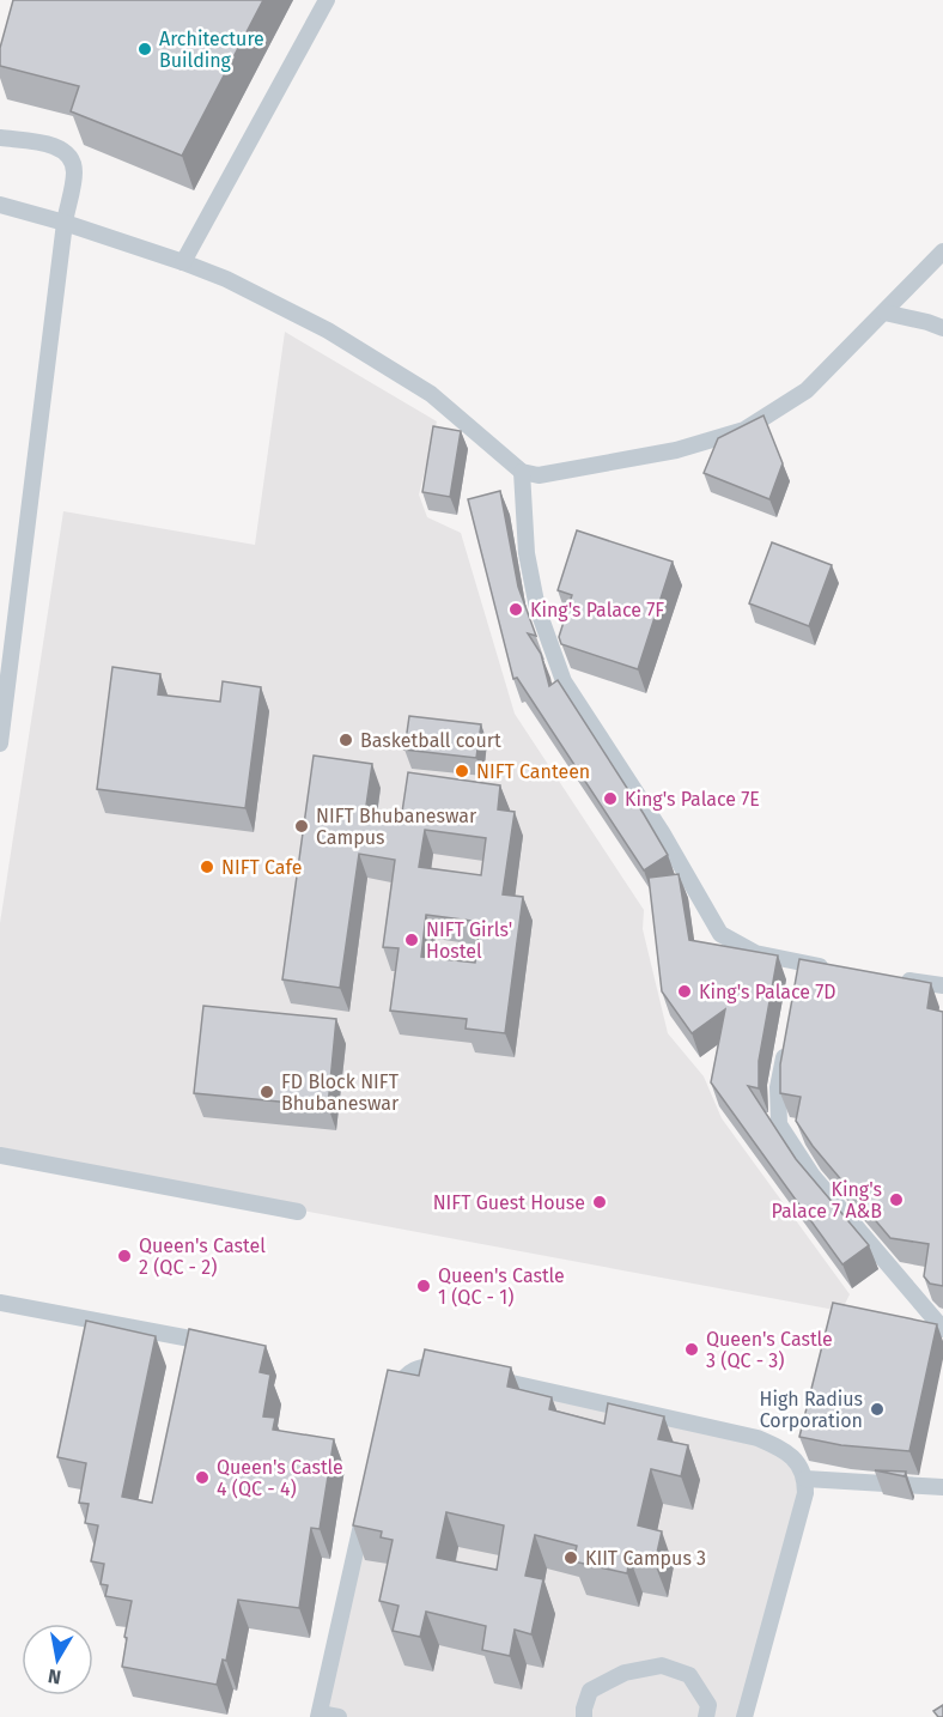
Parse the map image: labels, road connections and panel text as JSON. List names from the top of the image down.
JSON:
{
  "places": [
    "Architecture Building",
    "King's Palace 7F",
    "Basketball court",
    "NIFT Canteen",
    "King's Palace 7E",
    "NIFT Bhubaneswar Campus",
    "NIFT Cafe",
    "NIFT Girls' Hostel",
    "King's Palace 7D",
    "FD Block NIFT Bhubaneswar",
    "King's Palace 7 A&B",
    "NIFT Guest House",
    "Queen's Castel 2 (QC - 2)",
    "Queen's Castle 1 (QC - 1)",
    "Queen's Castle 3 (QC - 3)",
    "High Radius Corporation",
    "Queen's Castle 4 (QC - 4)",
    "KIIT Campus 3"
  ],
  "north": "bottom"
}
